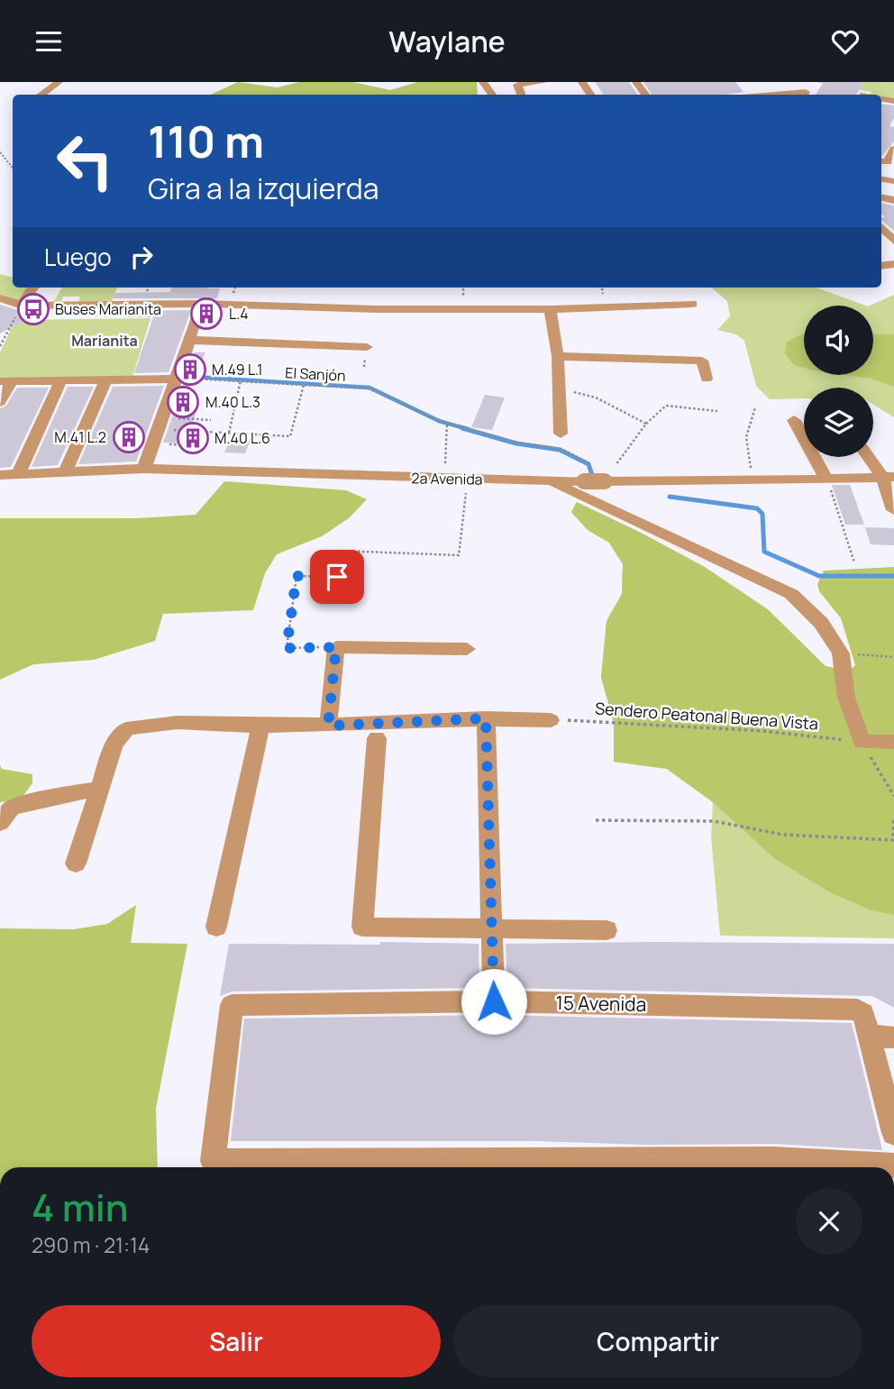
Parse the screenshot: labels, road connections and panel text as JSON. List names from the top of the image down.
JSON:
{
  "streets": {
    "street": ["2a Avenida", "15 Avenida"],
    "path": ["El Sanjón", "Sendero Peatonal Buena Vista"]
  },
  "crossings": [
    ["El Sanjón", "2a Avenida"]
  ],
  "districts": ["Marianita"],
  "places": {
    "bus stop": ["Buses Marianita"],
    "building": [
      "L.4",
      "M.49 L.1",
      "M.40 L.3",
      "M.41 L.2",
      "M.40 L.6"
    ]
  },
  "page": {
    "header": "Waylane",
    "turn": ["110 m", "Gira a la izquierda"],
    "then": "Luego",
    "heading": ["4 min", "290 m · 21:14"],
    "buttons": ["Salir", "Compartir"]
  }
}
